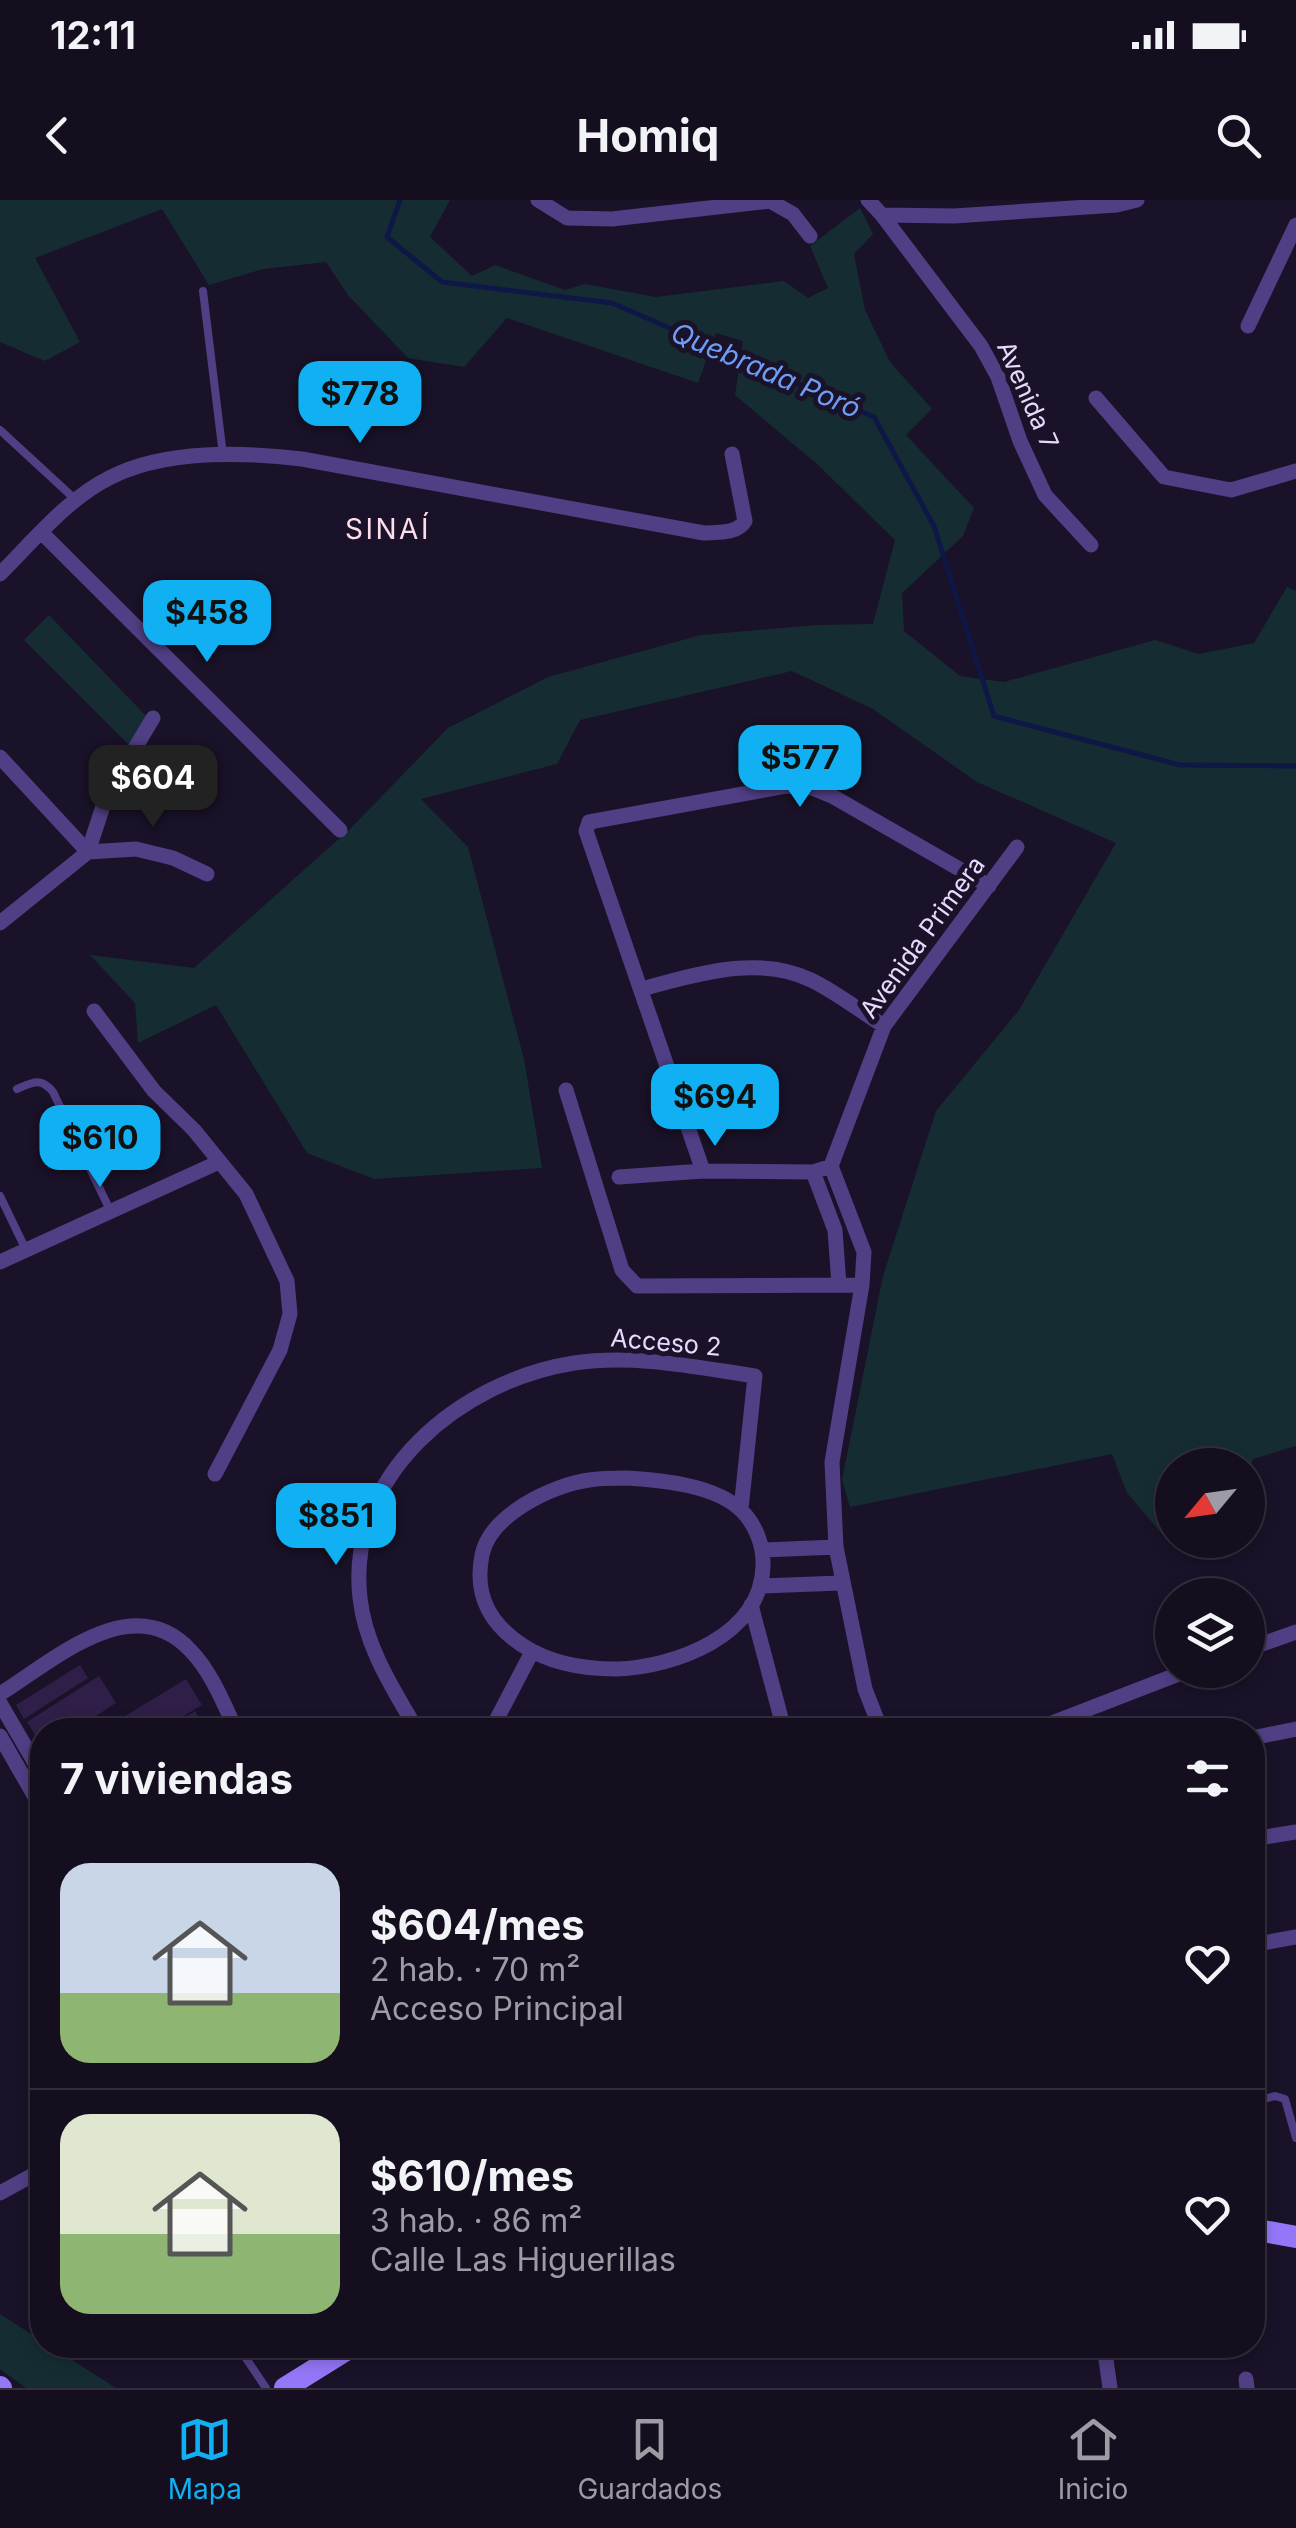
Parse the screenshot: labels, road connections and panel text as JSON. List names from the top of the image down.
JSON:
{
  "streets": {
    "street": ["Avenida 7", "Avenida Primera", "Acceso 2"]
  },
  "districts": ["SINAÍ"],
  "water": ["Quebrada Poró"],
  "north": "bottom left",
  "page": {
    "status": "12:11",
    "header": "Homiq",
    "price": [
      "$778",
      "$458",
      "$577",
      "$604",
      "$694",
      "$610",
      "$851"
    ],
    "heading": "7 viviendas",
    "list": [
      {
        "name": "$604/mes",
        "note": "2 hab. · 70 m² · Acceso Principal"
      },
      {
        "name": "$610/mes",
        "note": "3 hab. · 86 m² · Calle Las Higuerillas"
      }
    ],
    "tabs": ["Mapa", "Guardados", "Inicio"]
  }
}
